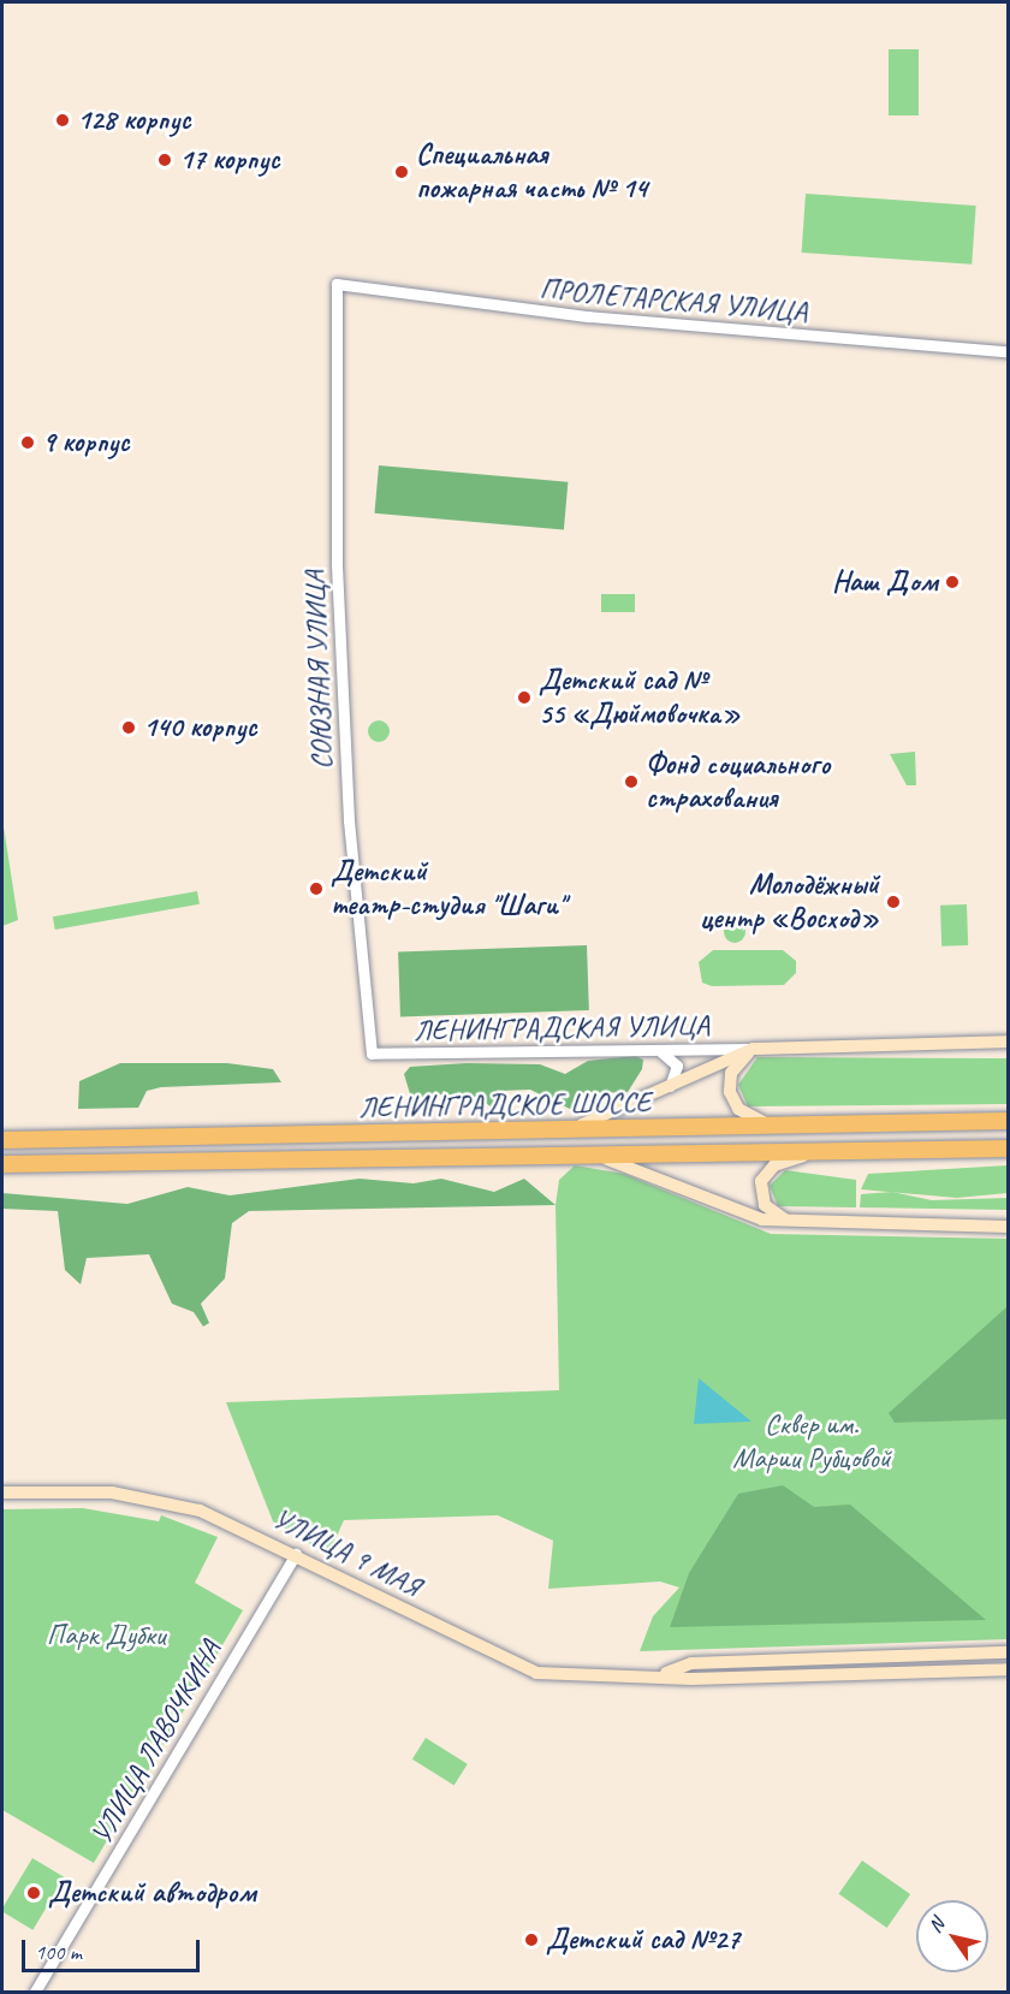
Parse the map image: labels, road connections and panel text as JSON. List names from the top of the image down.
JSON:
{
  "streets": {
    "highway": ["ЛЕНИНГРАДСКОЕ ШОССЕ"],
    "main road": ["УЛИЦА 9 МАЯ"],
    "street": [
      "ПРОЛЕТАРСКАЯ УЛИЦА",
      "СОЮЗНАЯ УЛИЦА",
      "ЛЕНИНГРАДСКАЯ УЛИЦА",
      "УЛИЦА ЛАВОЧКИНА"
    ]
  },
  "crossings": [
    ["ПРОЛЕТАРСКАЯ УЛИЦА", "СОЮЗНАЯ УЛИЦА"],
    ["СОЮЗНАЯ УЛИЦА", "ЛЕНИНГРАДСКАЯ УЛИЦА"],
    ["УЛИЦА 9 МАЯ", "УЛИЦА ЛАВОЧКИНА"]
  ],
  "parks": ["Сквер им. Марии Рубцовой", "Парк Дубки"],
  "places": [
    "128 корпус",
    "17 корпус",
    "Специальная пожарная часть № 14",
    "9 корпус",
    "Наш Дом",
    "Детский сад № 55 «Дюймовочка»",
    "140 корпус",
    "Фонд социального страхования",
    "Детский театр-студия \"Шаги\"",
    "Молодёжный центр «Восход»",
    "Детский автодром",
    "Детский сад №27"
  ],
  "scale_bar": "100 m",
  "north": "top left"
}
